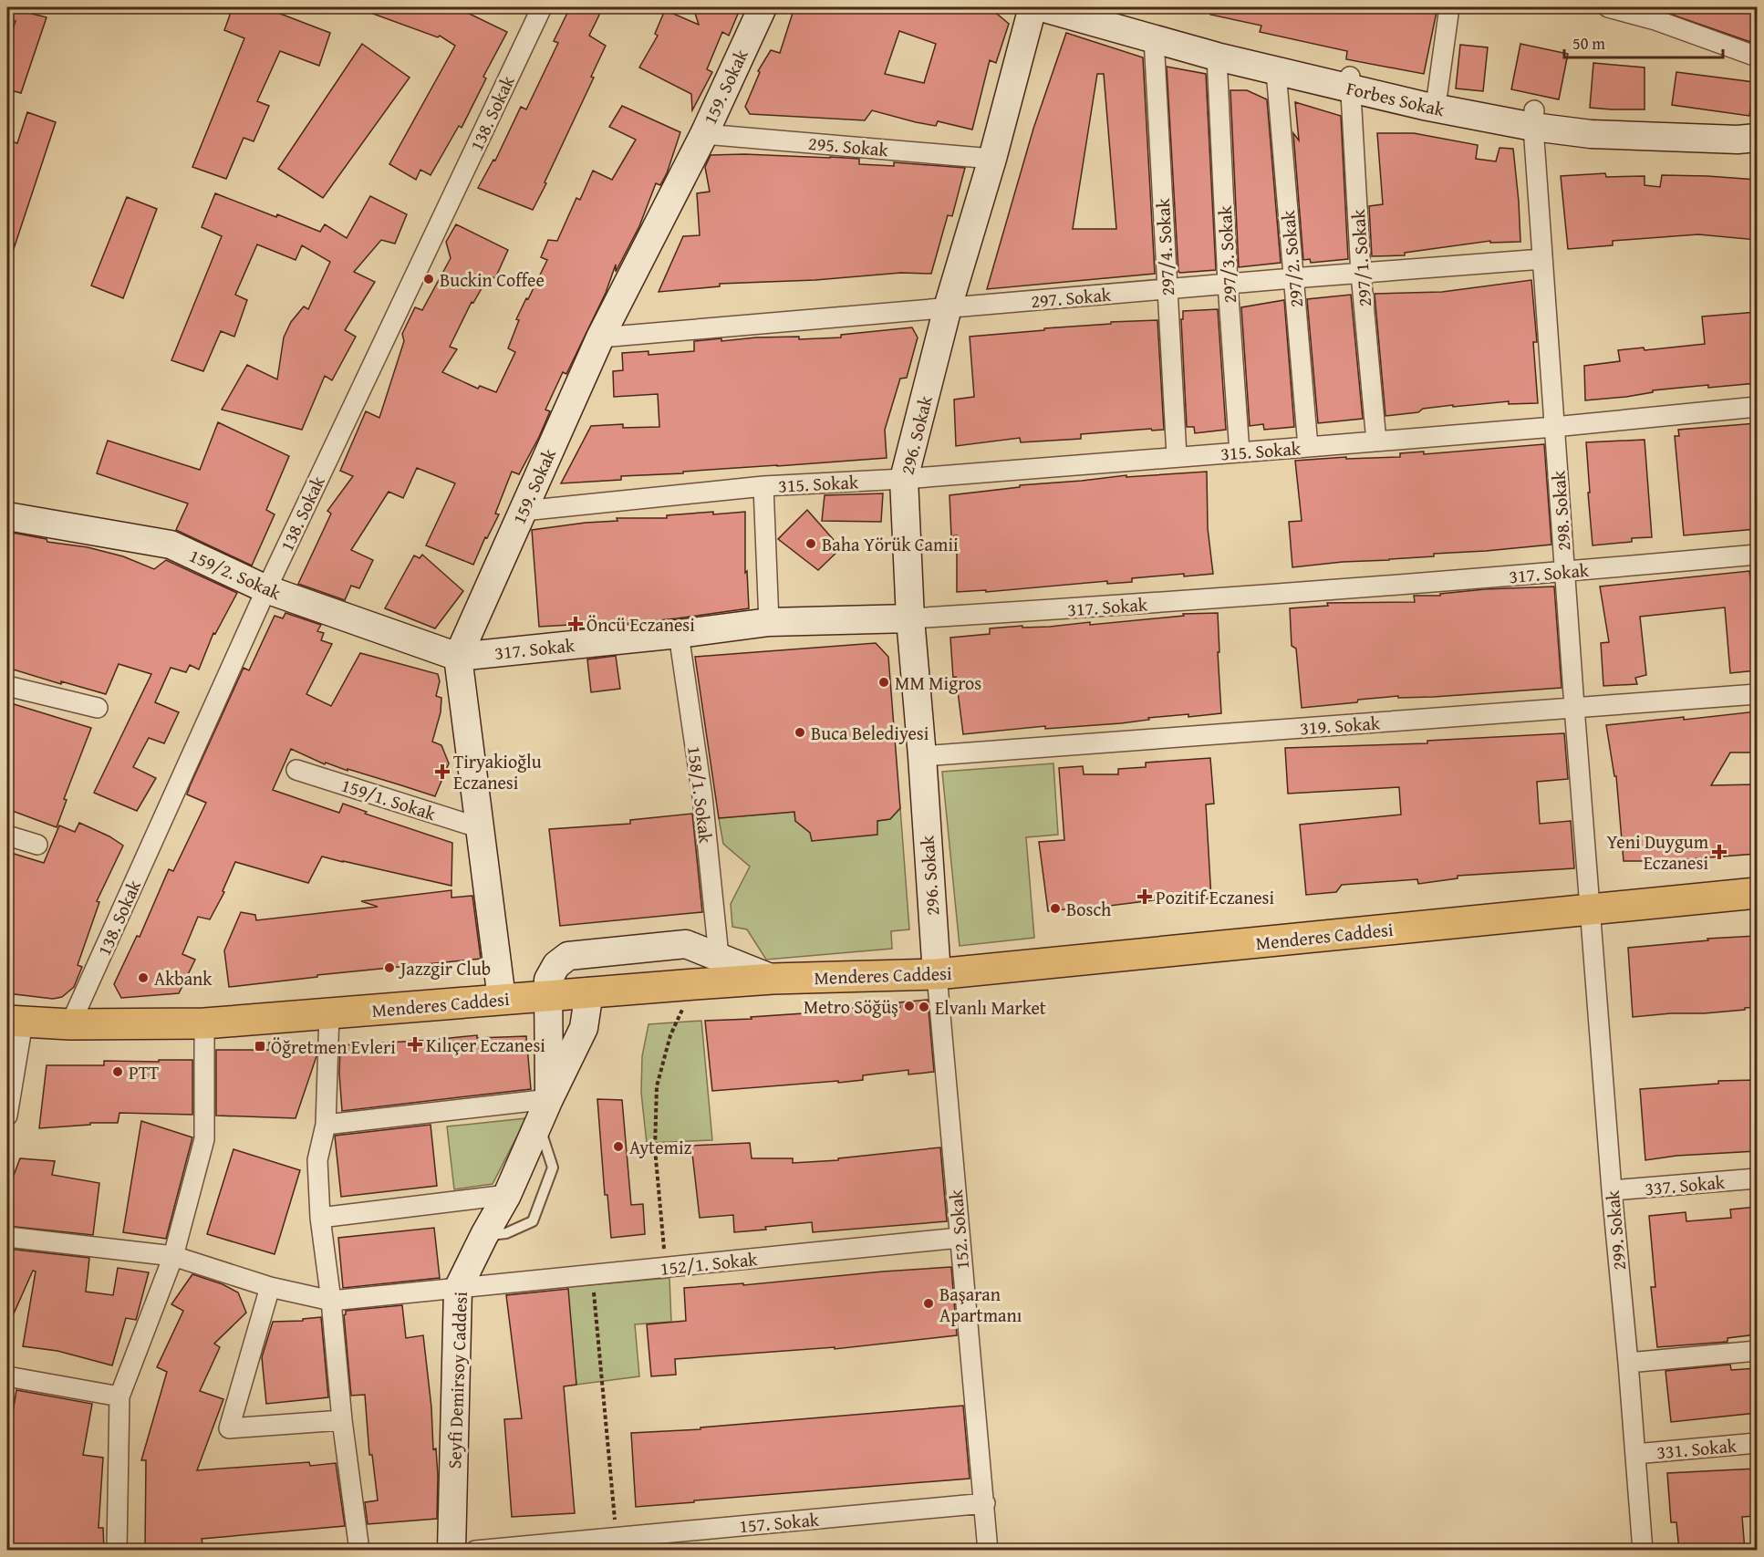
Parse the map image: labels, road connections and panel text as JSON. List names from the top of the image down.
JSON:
{
  "streets": {
    "main road": ["Menderes Caddesi"],
    "street": [
      "159. Sokak",
      "Forbes Sokak",
      "138. Sokak",
      "295. Sokak",
      "297/4. Sokak",
      "297/3. Sokak",
      "297/1. Sokak",
      "297/2. Sokak",
      "297. Sokak",
      "296. Sokak",
      "315. Sokak",
      "298. Sokak",
      "317. Sokak",
      "159/2. Sokak",
      "319. Sokak",
      "158/1. Sokak",
      "159/1. Sokak",
      "337. Sokak",
      "152. Sokak",
      "299. Sokak",
      "152/1. Sokak",
      "Seyfi Demirsoy Caddesi",
      "331. Sokak",
      "157. Sokak"
    ]
  },
  "crossings": [
    ["159. Sokak", "295. Sokak"],
    ["159. Sokak", "297. Sokak"],
    ["159. Sokak", "315. Sokak"],
    ["159. Sokak", "317. Sokak"],
    ["159. Sokak", "159/2. Sokak"],
    ["Forbes Sokak", "297/4. Sokak"],
    ["Forbes Sokak", "297/3. Sokak"],
    ["Forbes Sokak", "297/1. Sokak"],
    ["Forbes Sokak", "297/2. Sokak"],
    ["Forbes Sokak", "298. Sokak"],
    ["138. Sokak", "159/2. Sokak"],
    ["138. Sokak", "Menderes Caddesi"],
    ["295. Sokak", "296. Sokak"],
    ["297/4. Sokak", "297. Sokak"],
    ["297/4. Sokak", "315. Sokak"],
    ["297/3. Sokak", "297. Sokak"],
    ["297/3. Sokak", "315. Sokak"],
    ["297/1. Sokak", "297. Sokak"],
    ["297/1. Sokak", "315. Sokak"],
    ["297/2. Sokak", "297. Sokak"],
    ["297/2. Sokak", "315. Sokak"],
    ["297. Sokak", "296. Sokak"],
    ["297. Sokak", "298. Sokak"],
    ["296. Sokak", "315. Sokak"],
    ["296. Sokak", "317. Sokak"],
    ["296. Sokak", "319. Sokak"],
    ["296. Sokak", "Menderes Caddesi"],
    ["296. Sokak", "152. Sokak"],
    ["315. Sokak", "298. Sokak"],
    ["315. Sokak", "317. Sokak"],
    ["298. Sokak", "317. Sokak"],
    ["298. Sokak", "319. Sokak"],
    ["298. Sokak", "Menderes Caddesi"],
    ["298. Sokak", "299. Sokak"],
    ["317. Sokak", "159/2. Sokak"],
    ["317. Sokak", "158/1. Sokak"],
    ["158/1. Sokak", "Seyfi Demirsoy Caddesi"],
    ["Menderes Caddesi", "152. Sokak"],
    ["Menderes Caddesi", "299. Sokak"],
    ["Menderes Caddesi", "Seyfi Demirsoy Caddesi"],
    ["337. Sokak", "299. Sokak"],
    ["152. Sokak", "152/1. Sokak"],
    ["152. Sokak", "157. Sokak"],
    ["299. Sokak", "331. Sokak"],
    ["152/1. Sokak", "Seyfi Demirsoy Caddesi"]
  ],
  "places": {
    "other": [
      "Buckin Coffee",
      "Baha Yörük Camii",
      "MM Migros",
      "Buca Belediyesi",
      "Bosch",
      "Jazzgir Club",
      "Akbank",
      "Metro Söğüş",
      "Elvanlı Market",
      "PTT",
      "Aytemiz",
      "Başaran Apartmanı"
    ],
    "health": [
      "Öncü Eczanesi",
      "Tiryakioğlu Eczanesi",
      "Yeni Duygum Eczanesi",
      "Pozitif Eczanesi",
      "Kılıçer Eczanesi"
    ],
    "transit": ["Öğretmen Evleri"]
  },
  "scale_bar": "50 m"
}
